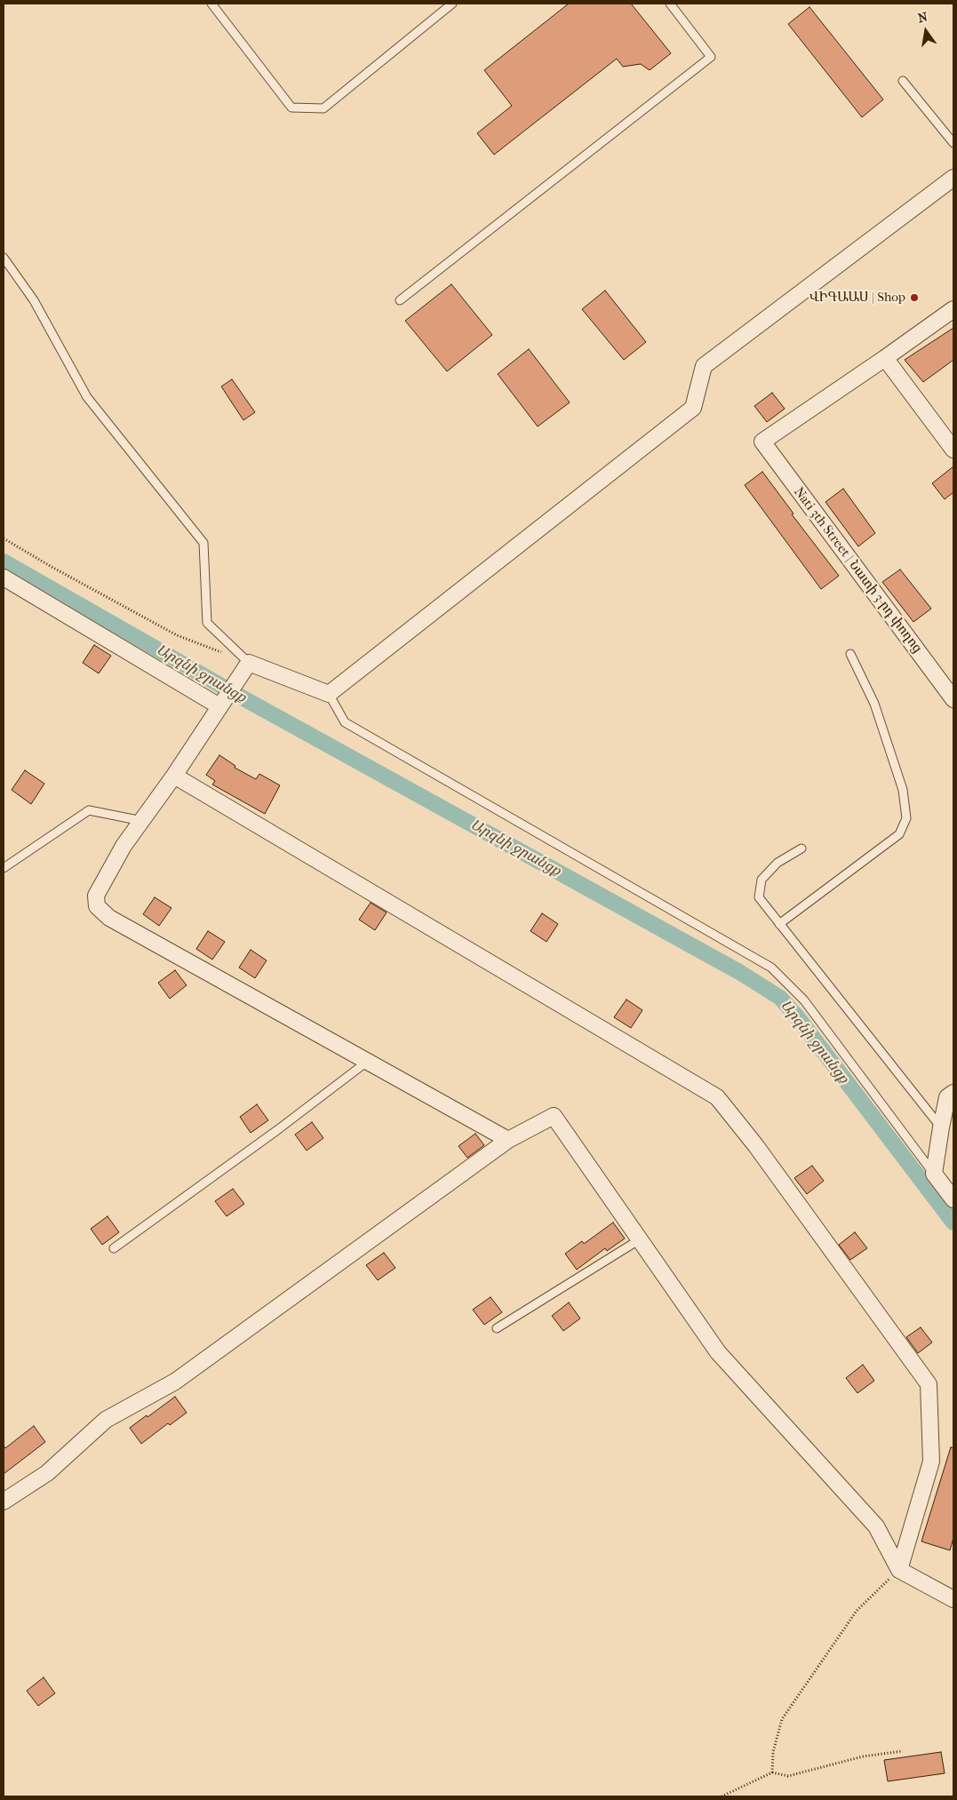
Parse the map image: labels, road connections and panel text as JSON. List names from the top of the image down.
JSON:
{
  "streets": {
    "street": ["Nati 3th Street | Նատի 3-րդ փողոց"]
  },
  "water": ["Արզնի ջրանցք"],
  "places": ["ՎԻԳԱԱՍ | Shop"],
  "north": "top"
}
